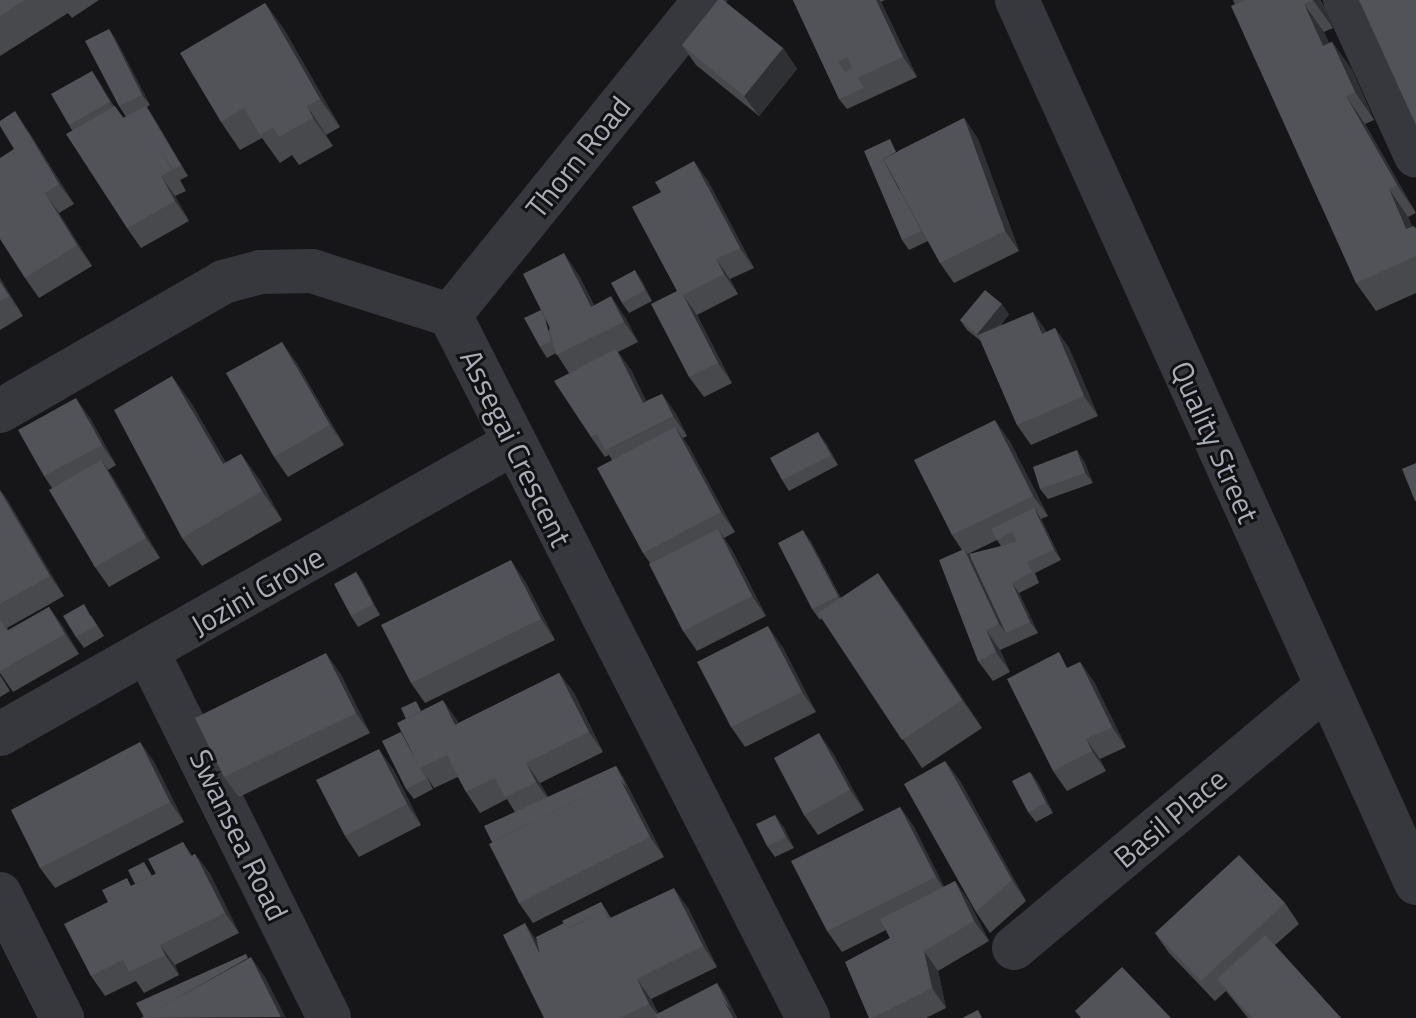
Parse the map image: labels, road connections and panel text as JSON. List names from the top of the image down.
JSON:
{
  "streets": {
    "street": [
      "Thorn Road",
      "Quality Street",
      "Assegai Crescent",
      "Jozini Grove",
      "Basil Place",
      "Swansea Road"
    ]
  },
  "crossings": [
    ["Thorn Road", "Assegai Crescent"],
    ["Quality Street", "Basil Place"],
    ["Assegai Crescent", "Jozini Grove"],
    ["Jozini Grove", "Swansea Road"]
  ]
}
